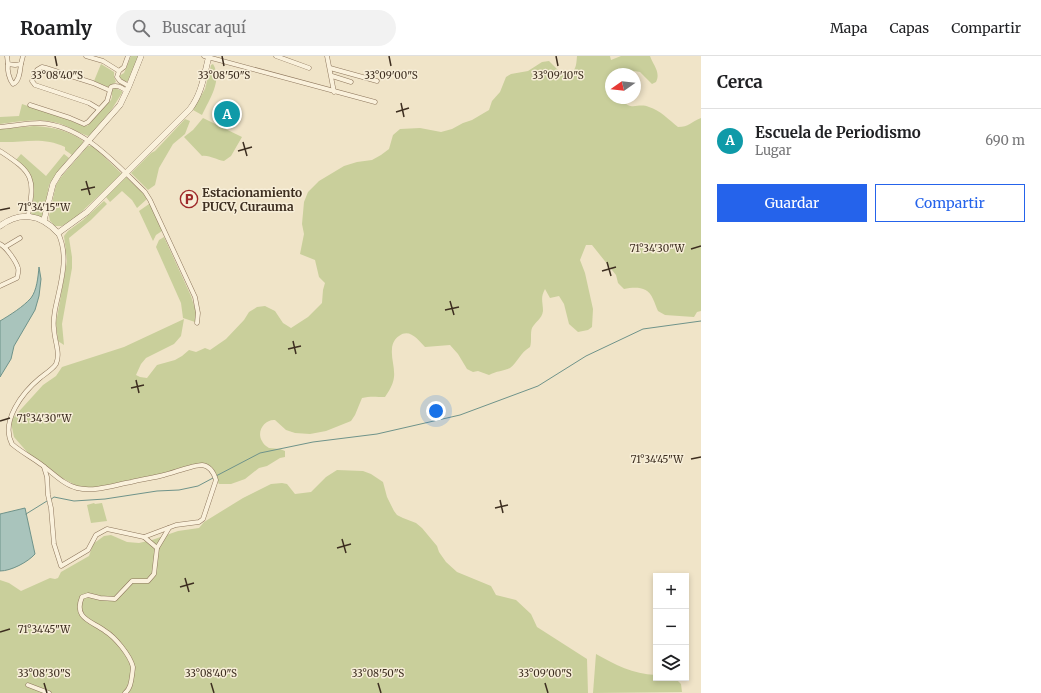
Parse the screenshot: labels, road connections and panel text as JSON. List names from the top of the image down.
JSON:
{
  "places": {
    "parking": ["Estacionamiento PUCV, Curauma"]
  },
  "north": "left",
  "page": {
    "header": "Roamly",
    "search": "Buscar aquí",
    "nav": ["Mapa", "Capas", "Compartir"],
    "heading": "Cerca",
    "pins": "A",
    "list": [
      {
        "mark": "A",
        "name": "Escuela de Periodismo",
        "note": "Lugar",
        "value": "690 m"
      }
    ],
    "buttons": ["Guardar", "Compartir"],
    "map_buttons": ["+", "−"]
  },
  "coordinates": [
    "33°08'40\"S",
    "33°08'50\"S",
    "33°09'00\"S",
    "33°09'10\"S",
    "71°34'15\"W",
    "71°34'30\"W",
    "71°34'45\"W",
    "33°08'30\"S"
  ]
}
